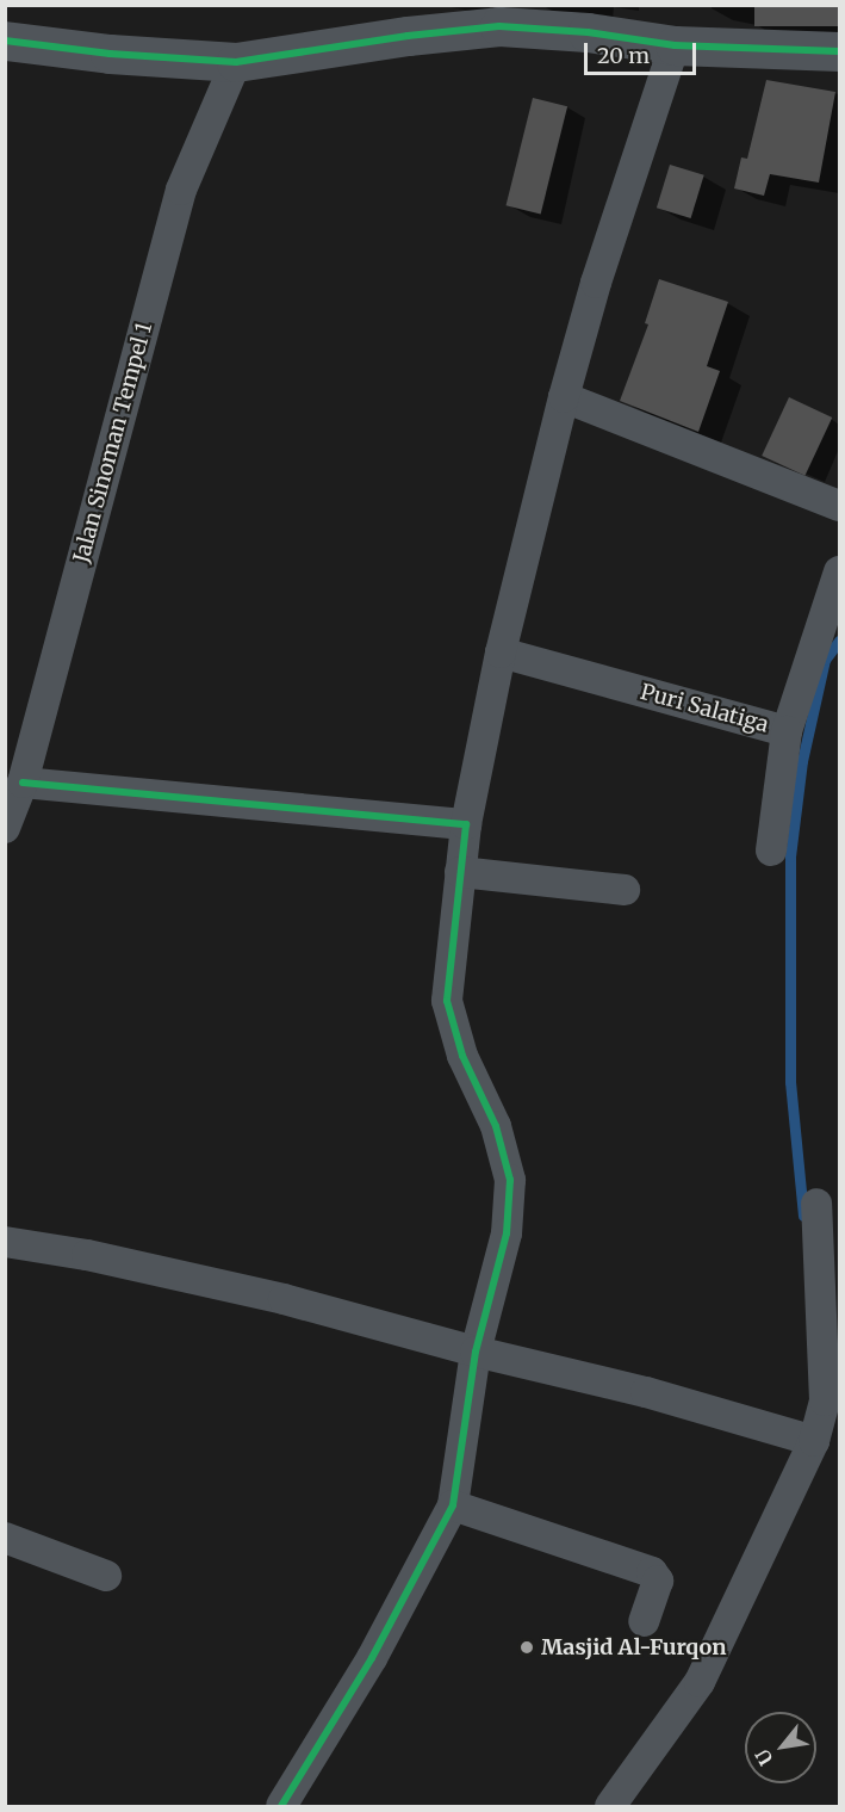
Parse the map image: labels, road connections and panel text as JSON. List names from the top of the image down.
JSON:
{
  "streets": {
    "street": ["Jalan Sinoman Tempel 1", "Puri Salatiga"]
  },
  "places": ["Masjid Al-Furqon"],
  "scale_bar": "20 m",
  "north": "bottom left"
}
